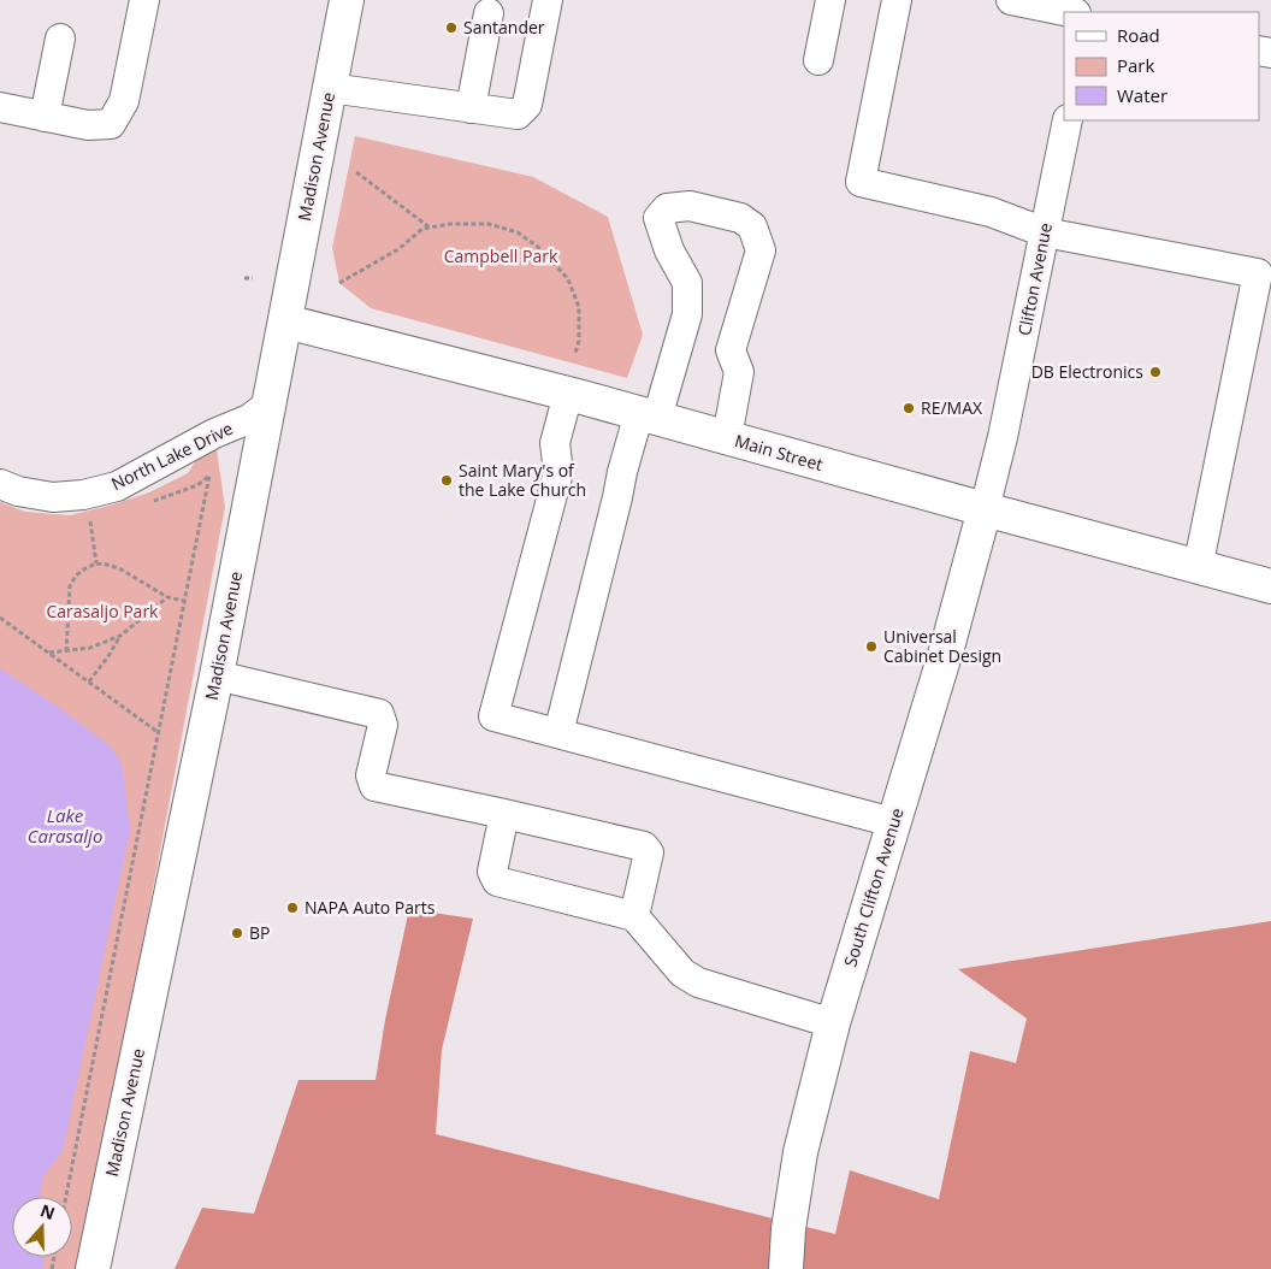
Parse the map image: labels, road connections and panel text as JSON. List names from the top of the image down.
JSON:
{
  "streets": {
    "main road": ["Madison Avenue", "Main Street", "South Clifton Avenue"],
    "street": ["Clifton Avenue", "North Lake Drive"]
  },
  "crossings": [
    ["Madison Avenue", "Main Street"],
    ["Madison Avenue", "North Lake Drive"],
    ["Clifton Avenue", "Main Street"],
    ["Clifton Avenue", "South Clifton Avenue"],
    ["Main Street", "South Clifton Avenue"]
  ],
  "water": ["Lake Carasaljo"],
  "parks": ["Campbell Park", "Carasaljo Park"],
  "places": [
    "Santander",
    "DB Electronics",
    "RE/MAX",
    "Saint Mary's of the Lake Church",
    "Universal Cabinet Design",
    "NAPA Auto Parts",
    "BP"
  ],
  "legend": ["Road", "Park", "Water"],
  "north": "top"
}
